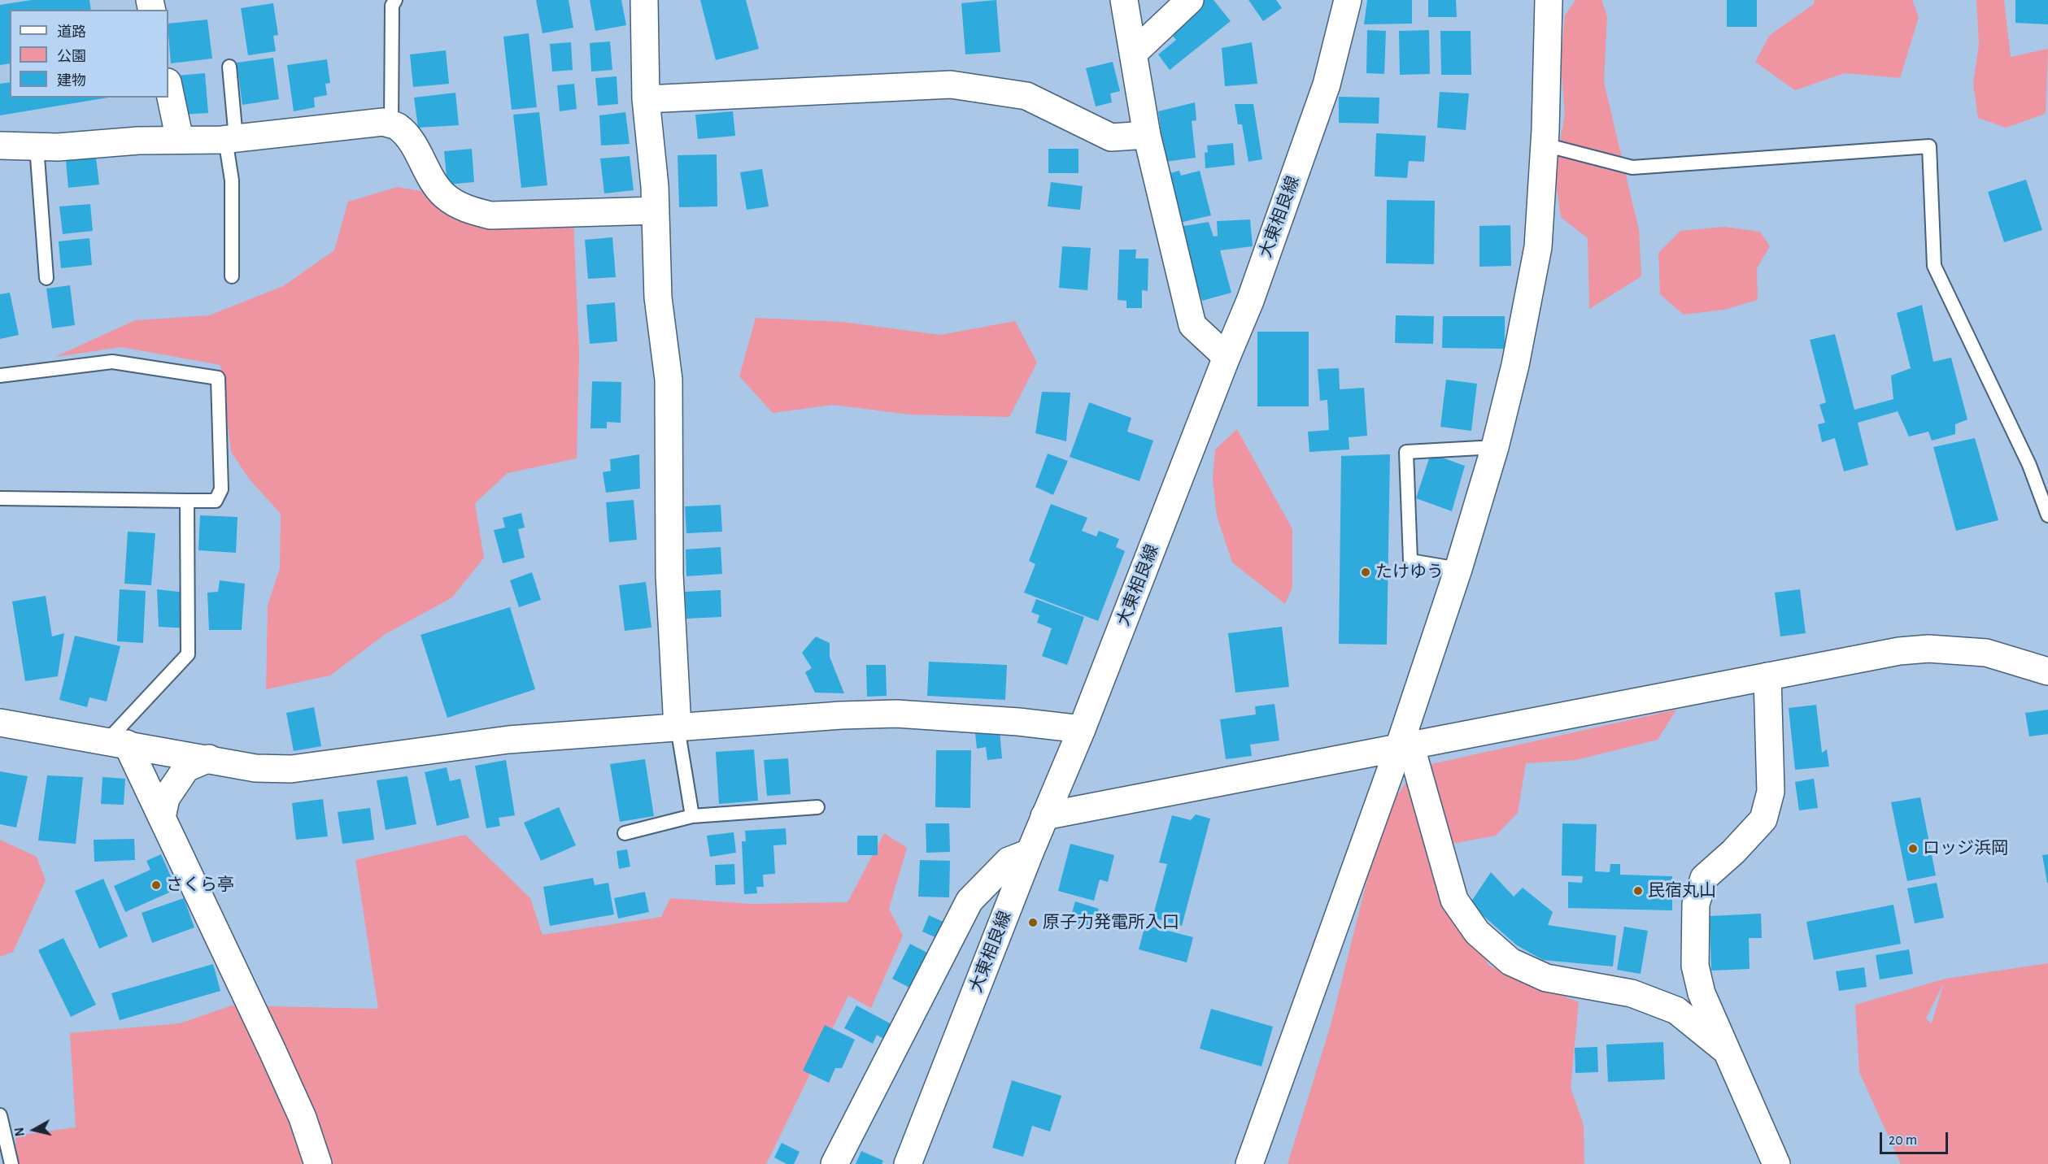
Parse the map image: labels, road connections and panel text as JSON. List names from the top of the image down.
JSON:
{
  "streets": {
    "street": ["大東相良線"]
  },
  "places": [
    "たけゆう",
    "ロッジ浜岡",
    "さくら亭",
    "民宿丸山",
    "原子力発電所入口"
  ],
  "legend": ["道路", "公園", "建物"],
  "scale_bar": "20 m",
  "north": "left"
}
